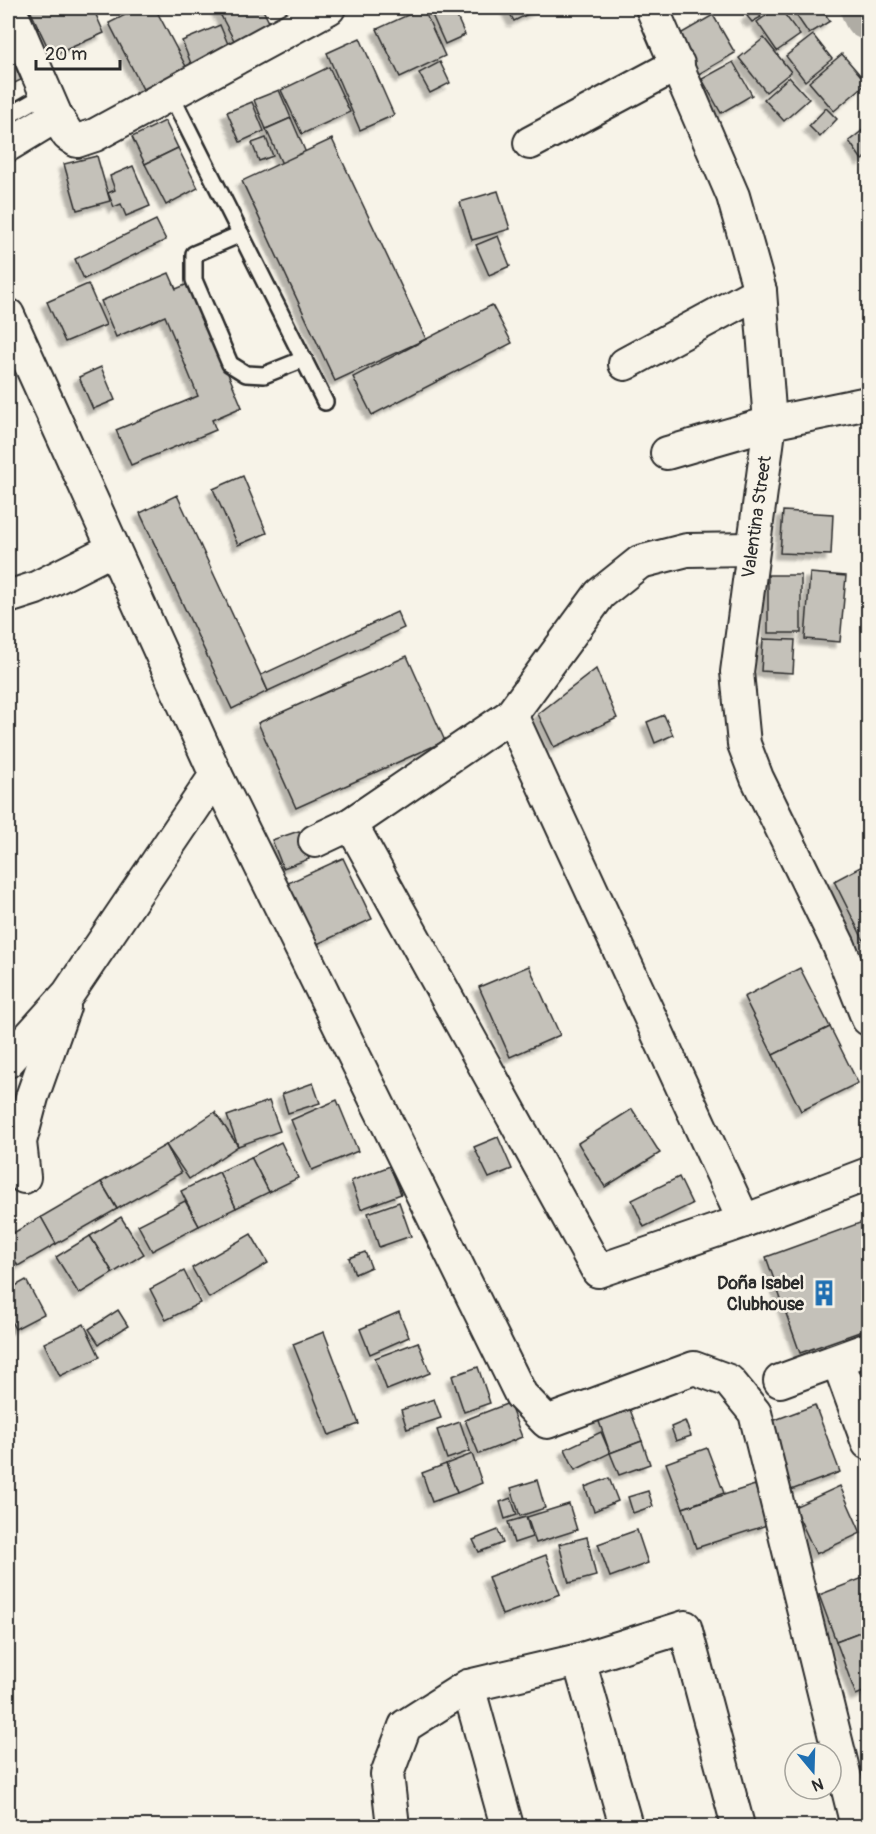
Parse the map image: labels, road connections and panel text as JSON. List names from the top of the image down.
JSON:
{
  "streets": {
    "street": ["Valentina Street"]
  },
  "places": {
    "building": ["Doña Isabel Clubhouse"]
  },
  "scale_bar": "20 m",
  "north": "bottom"
}
